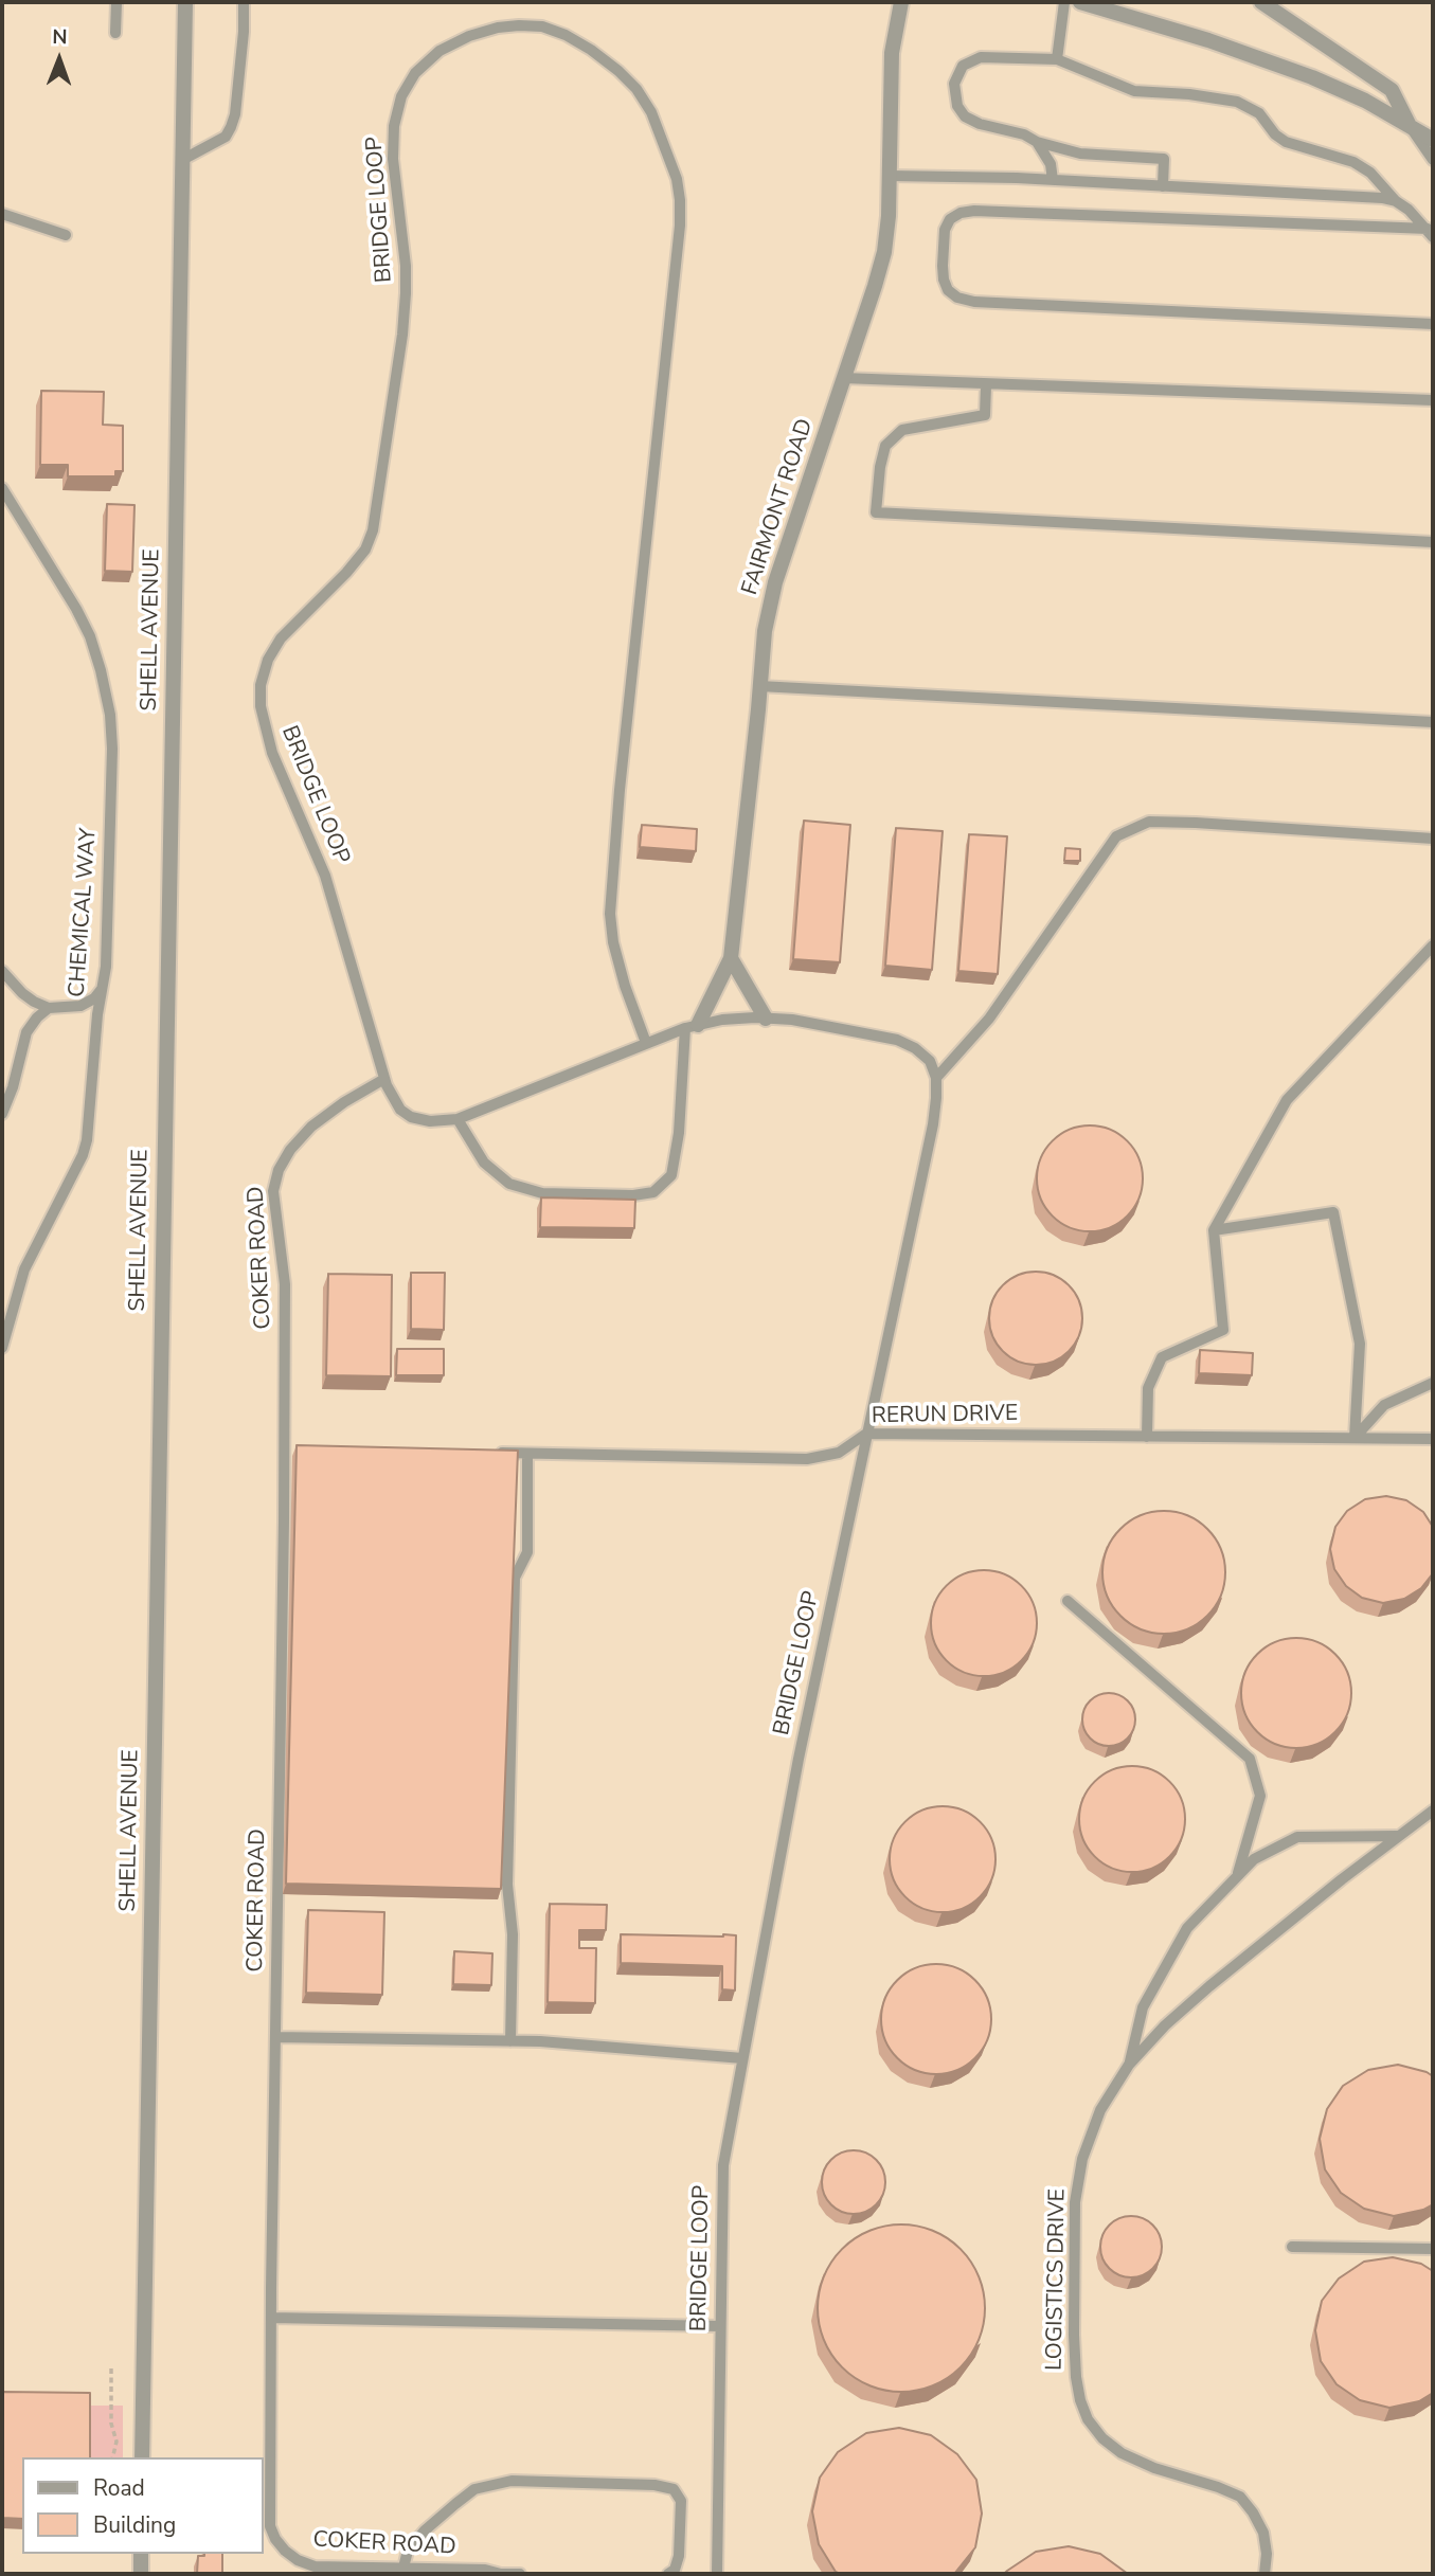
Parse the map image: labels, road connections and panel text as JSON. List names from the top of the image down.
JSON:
{
  "streets": {
    "street": ["FAIRMONT ROAD", "SHELL AVENUE"],
    "lane": [
      "BRIDGE LOOP",
      "CHEMICAL WAY",
      "COKER ROAD",
      "RERUN DRIVE",
      "LOGISTICS DRIVE"
    ]
  },
  "crossings": [
    ["BRIDGE LOOP", "FAIRMONT ROAD"],
    ["BRIDGE LOOP", "COKER ROAD"],
    ["BRIDGE LOOP", "RERUN DRIVE"]
  ],
  "legend": ["Road", "Building"],
  "north": "top"
}
